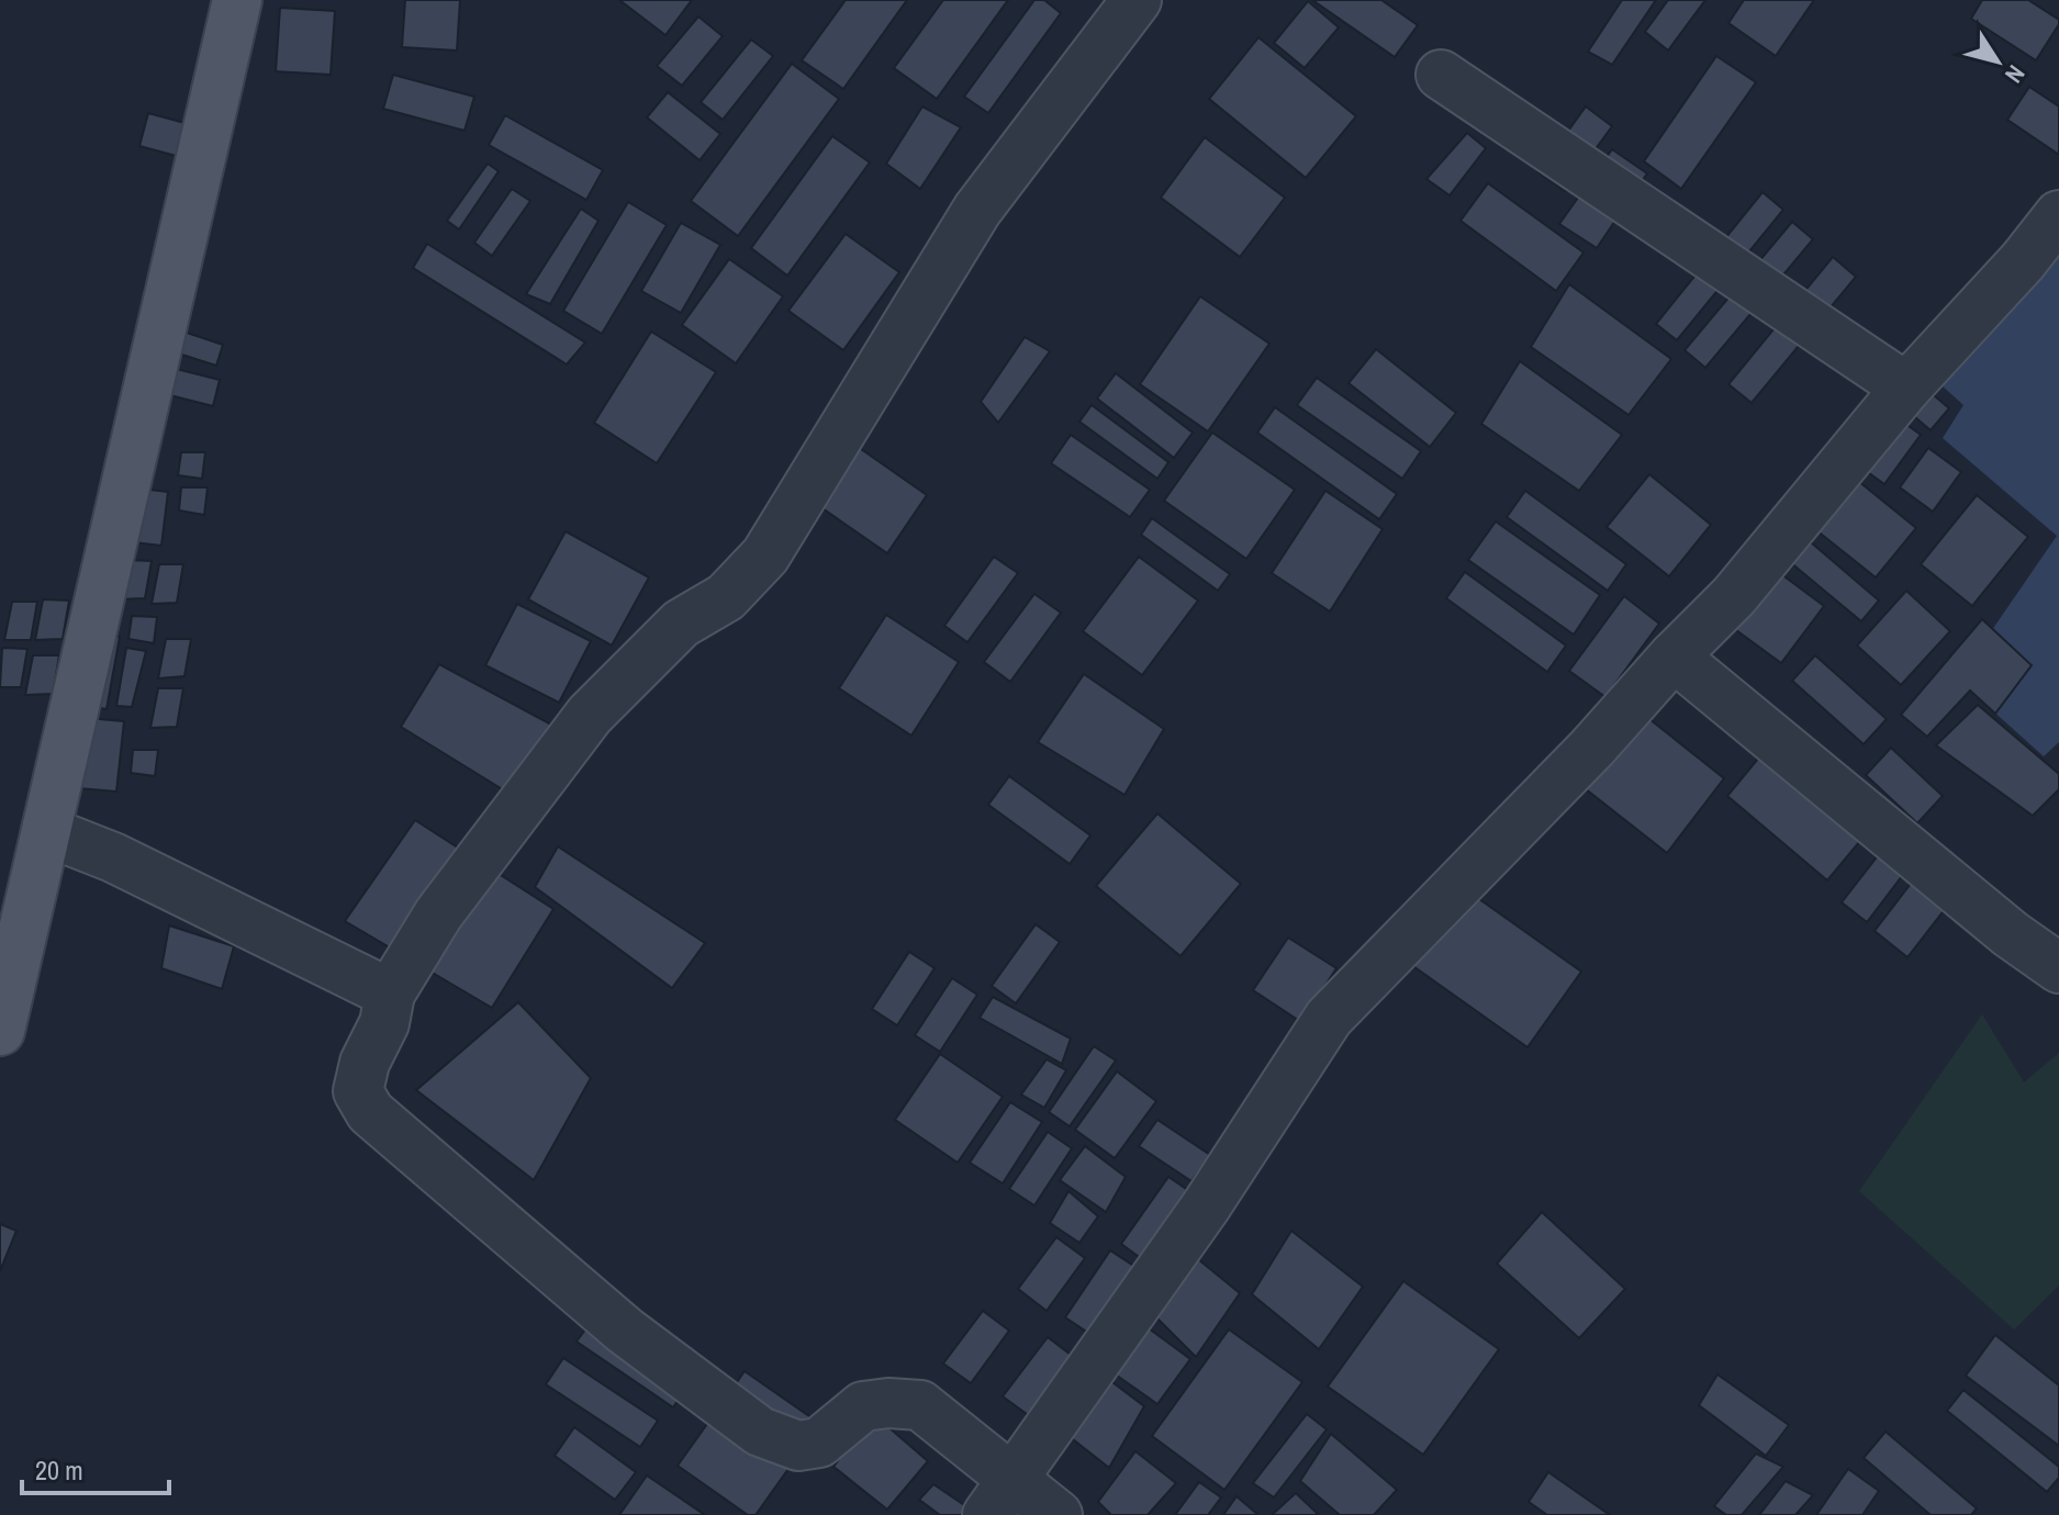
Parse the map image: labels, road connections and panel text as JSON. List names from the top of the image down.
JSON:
{
  "scale_bar": "20 m",
  "north": "bottom right"
}
